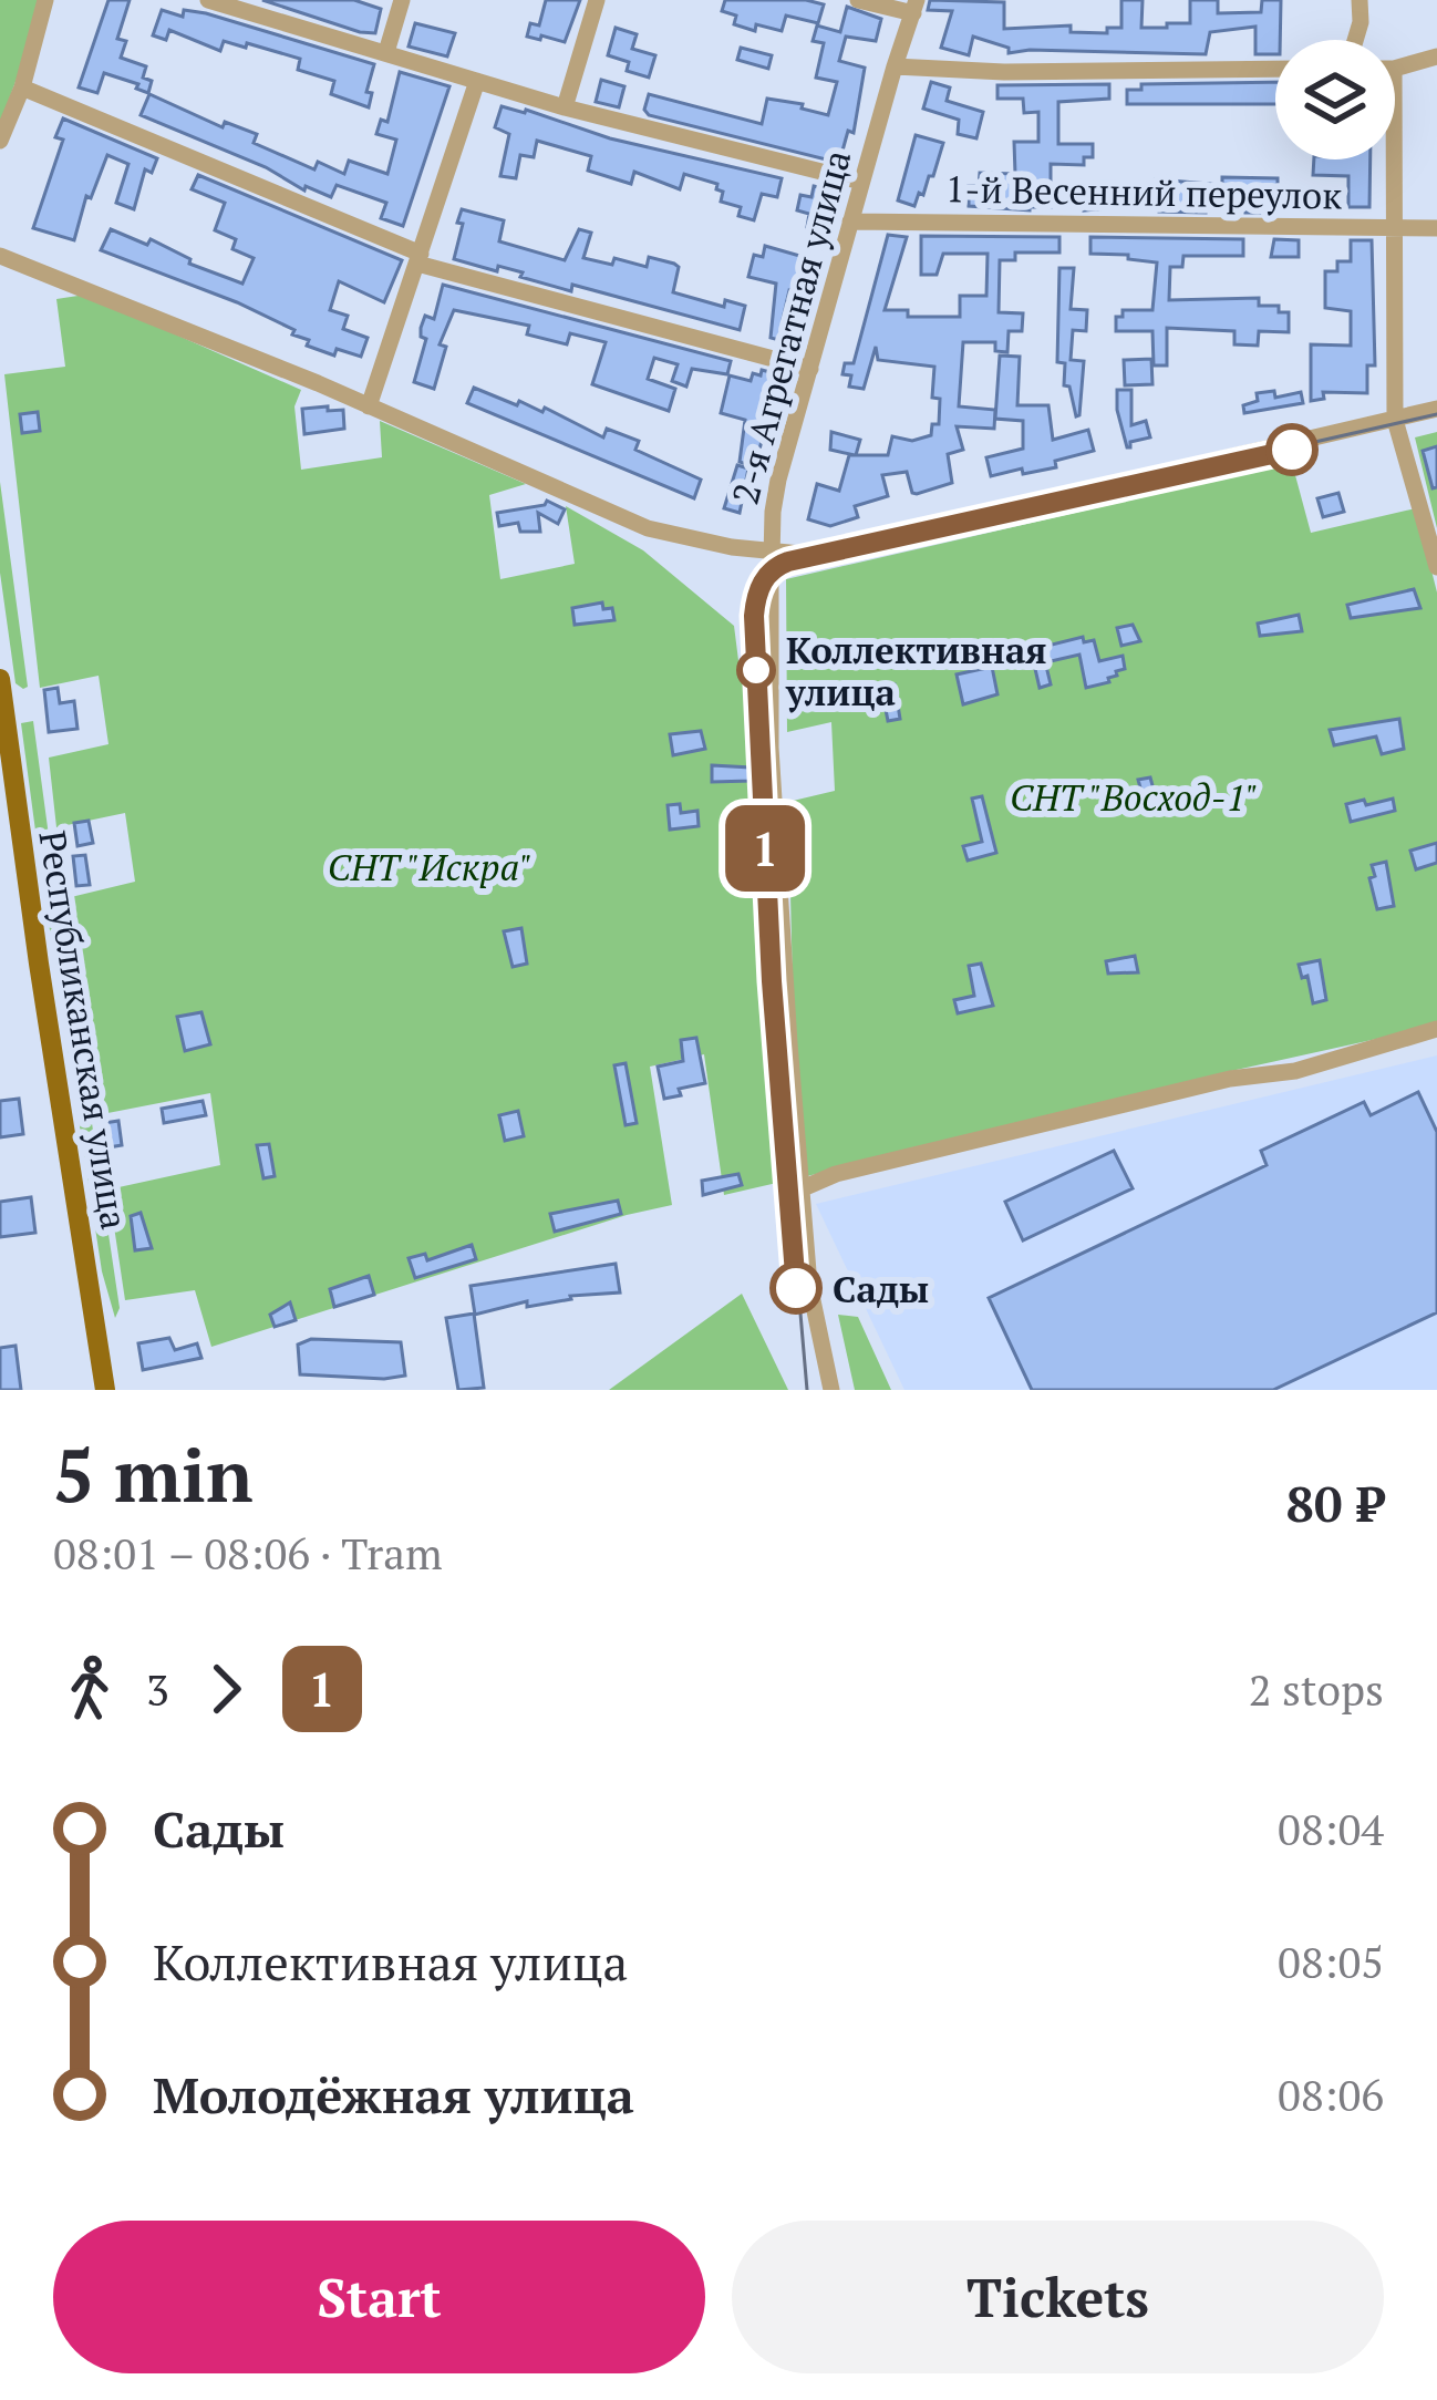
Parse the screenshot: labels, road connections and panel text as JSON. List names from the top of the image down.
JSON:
{
  "streets": {
    "main road": ["Республиканская улица"],
    "street": ["1-й Весенний переулок", "2-я Агрегатная улица"]
  },
  "crossings": [
    ["1-й Весенний переулок", "2-я Агрегатная улица"]
  ],
  "parks": ["СНТ \"Восход-1\"", "СНТ \"Искра\""],
  "places": ["Коллективная улица", "Сады"],
  "lines": ["tram line 1"],
  "page": {
    "on_map": "1",
    "heading": ["5 min", "08:01 – 08:06 · Tram", "80 ₽"],
    "legs": ["3", "1", "2 stops"],
    "list": [
      {
        "name": "Сады",
        "value": "08:04"
      },
      {
        "name": "Коллективная улица",
        "value": "08:05"
      },
      {
        "name": "Молодёжная улица",
        "value": "08:06"
      }
    ],
    "buttons": ["Start", "Tickets"]
  }
}
